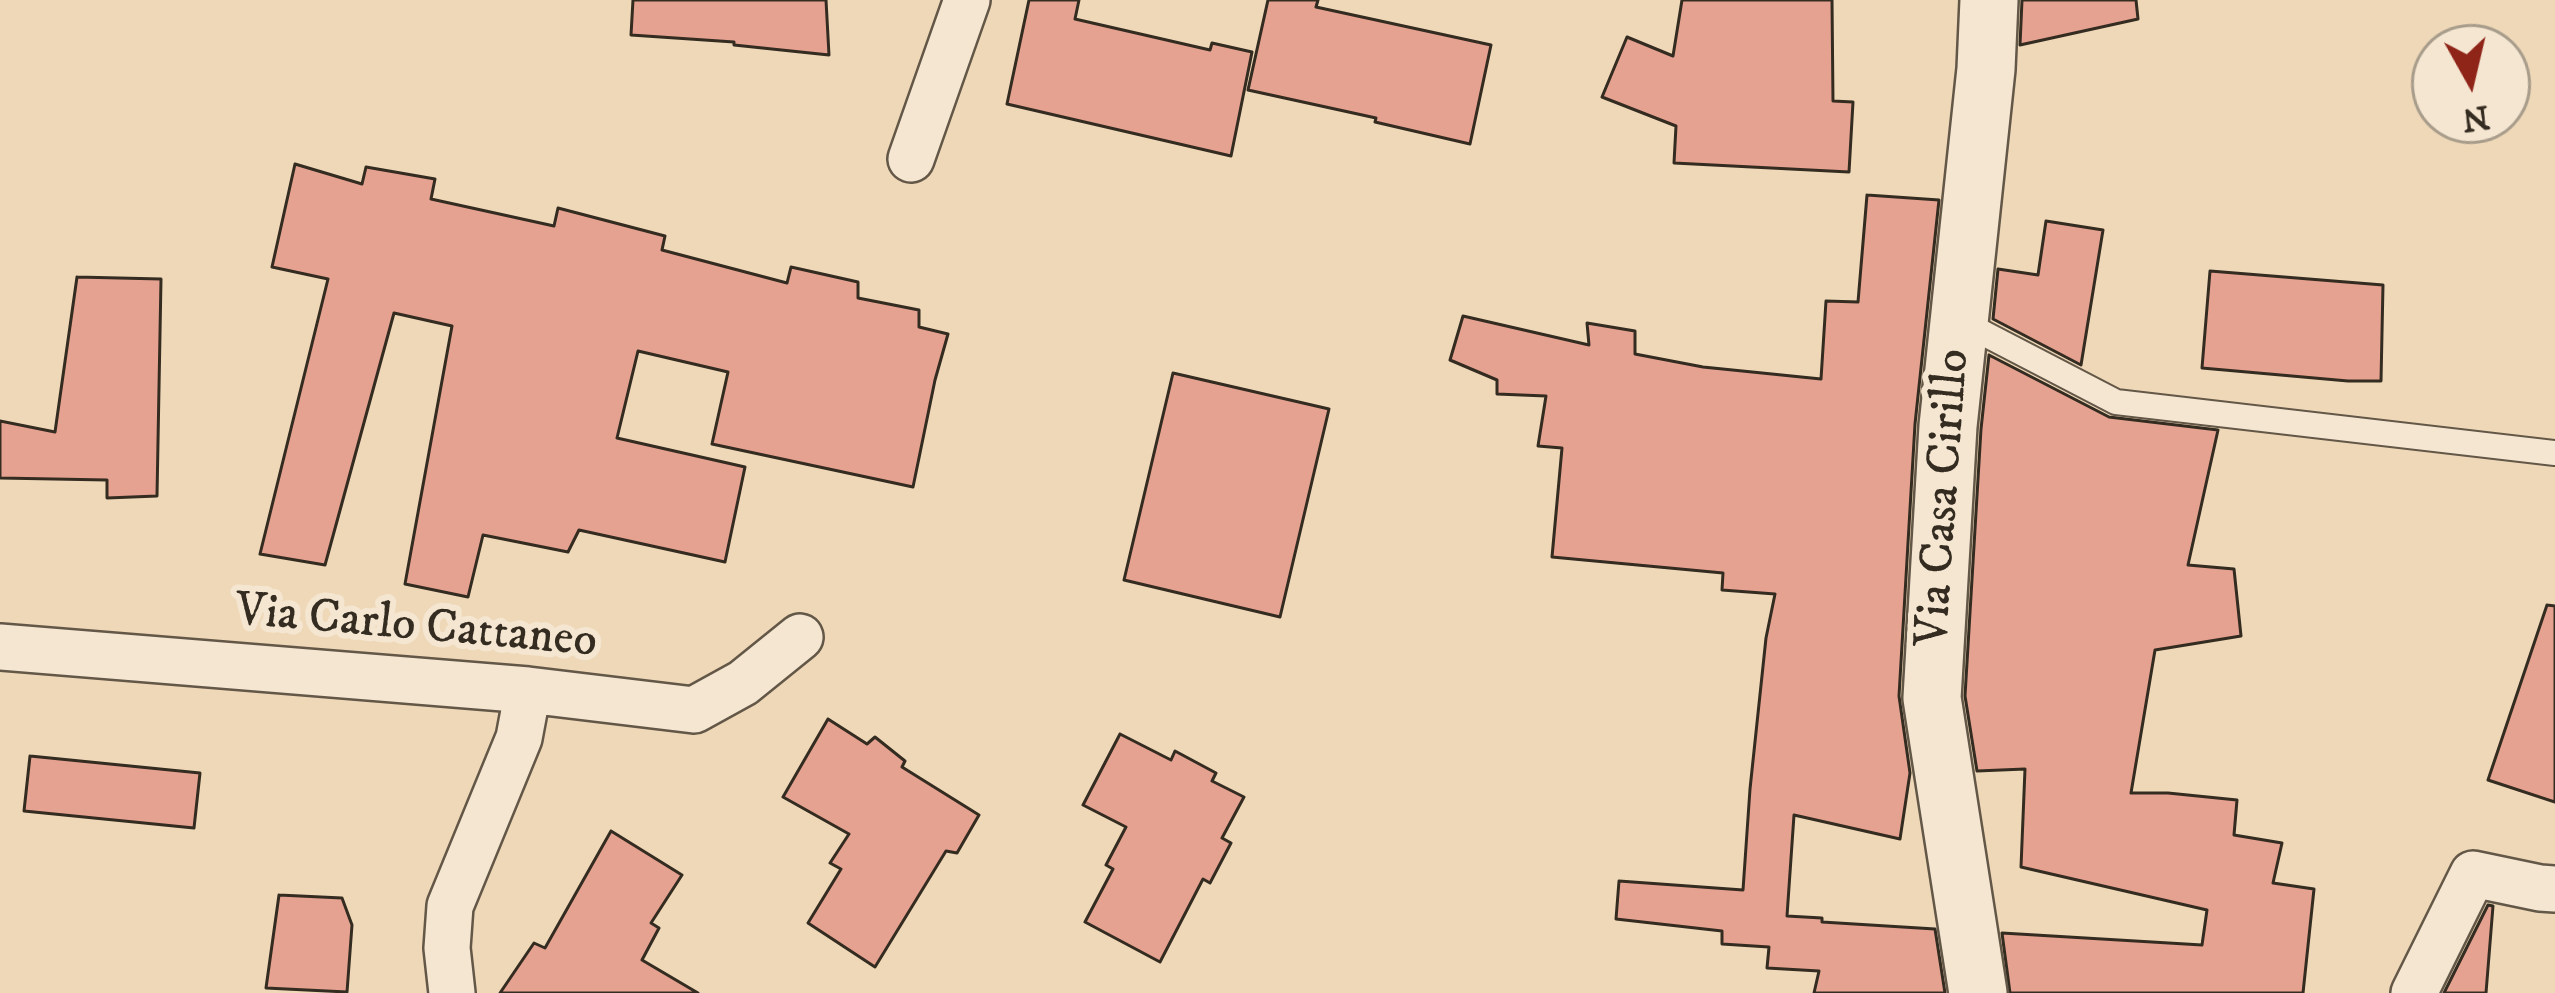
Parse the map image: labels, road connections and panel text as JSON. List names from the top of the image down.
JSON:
{
  "streets": {
    "street": ["Via Casa Cirillo", "Via Carlo Cattaneo"]
  },
  "north": "bottom"
}
